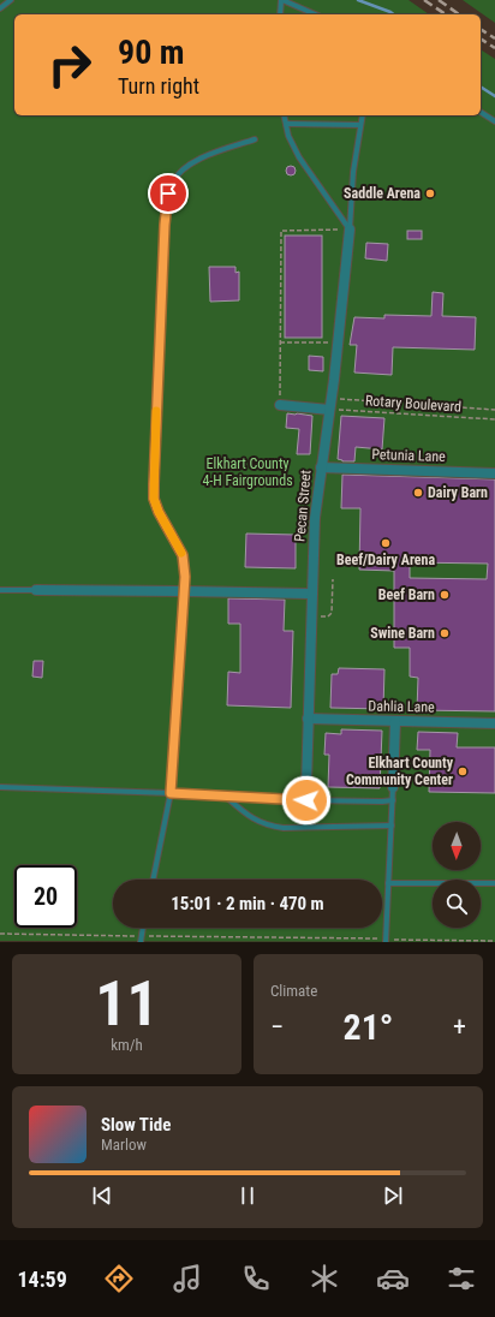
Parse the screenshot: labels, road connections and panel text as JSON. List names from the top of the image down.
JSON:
{
  "streets": {
    "street": ["Petunia Lane", "Pecan Street", "Dahlia Lane"],
    "path": ["Rotary Boulevard"]
  },
  "crossings": [
    ["Rotary Boulevard", "Pecan Street"],
    ["Petunia Lane", "Pecan Street"],
    ["Pecan Street", "Dahlia Lane"]
  ],
  "parks": ["Elkhart County 4-H Fairgrounds"],
  "places": [
    "Saddle Arena",
    "Dairy Barn",
    "Beef/Dairy Arena",
    "Beef Barn",
    "Swine Barn",
    "Elkhart County Community Center"
  ],
  "north": "bottom",
  "page": {
    "turn": ["90 m", "Turn right"],
    "limit": "20",
    "trip": "15:01 · 2 min · 470 m",
    "tile": [
      ["11", "km/h"],
      "Climate"
    ],
    "heat": ["−", "21°", "+"],
    "song": ["Slow Tide", "Marlow"],
    "tabs": "14:59"
  }
}
